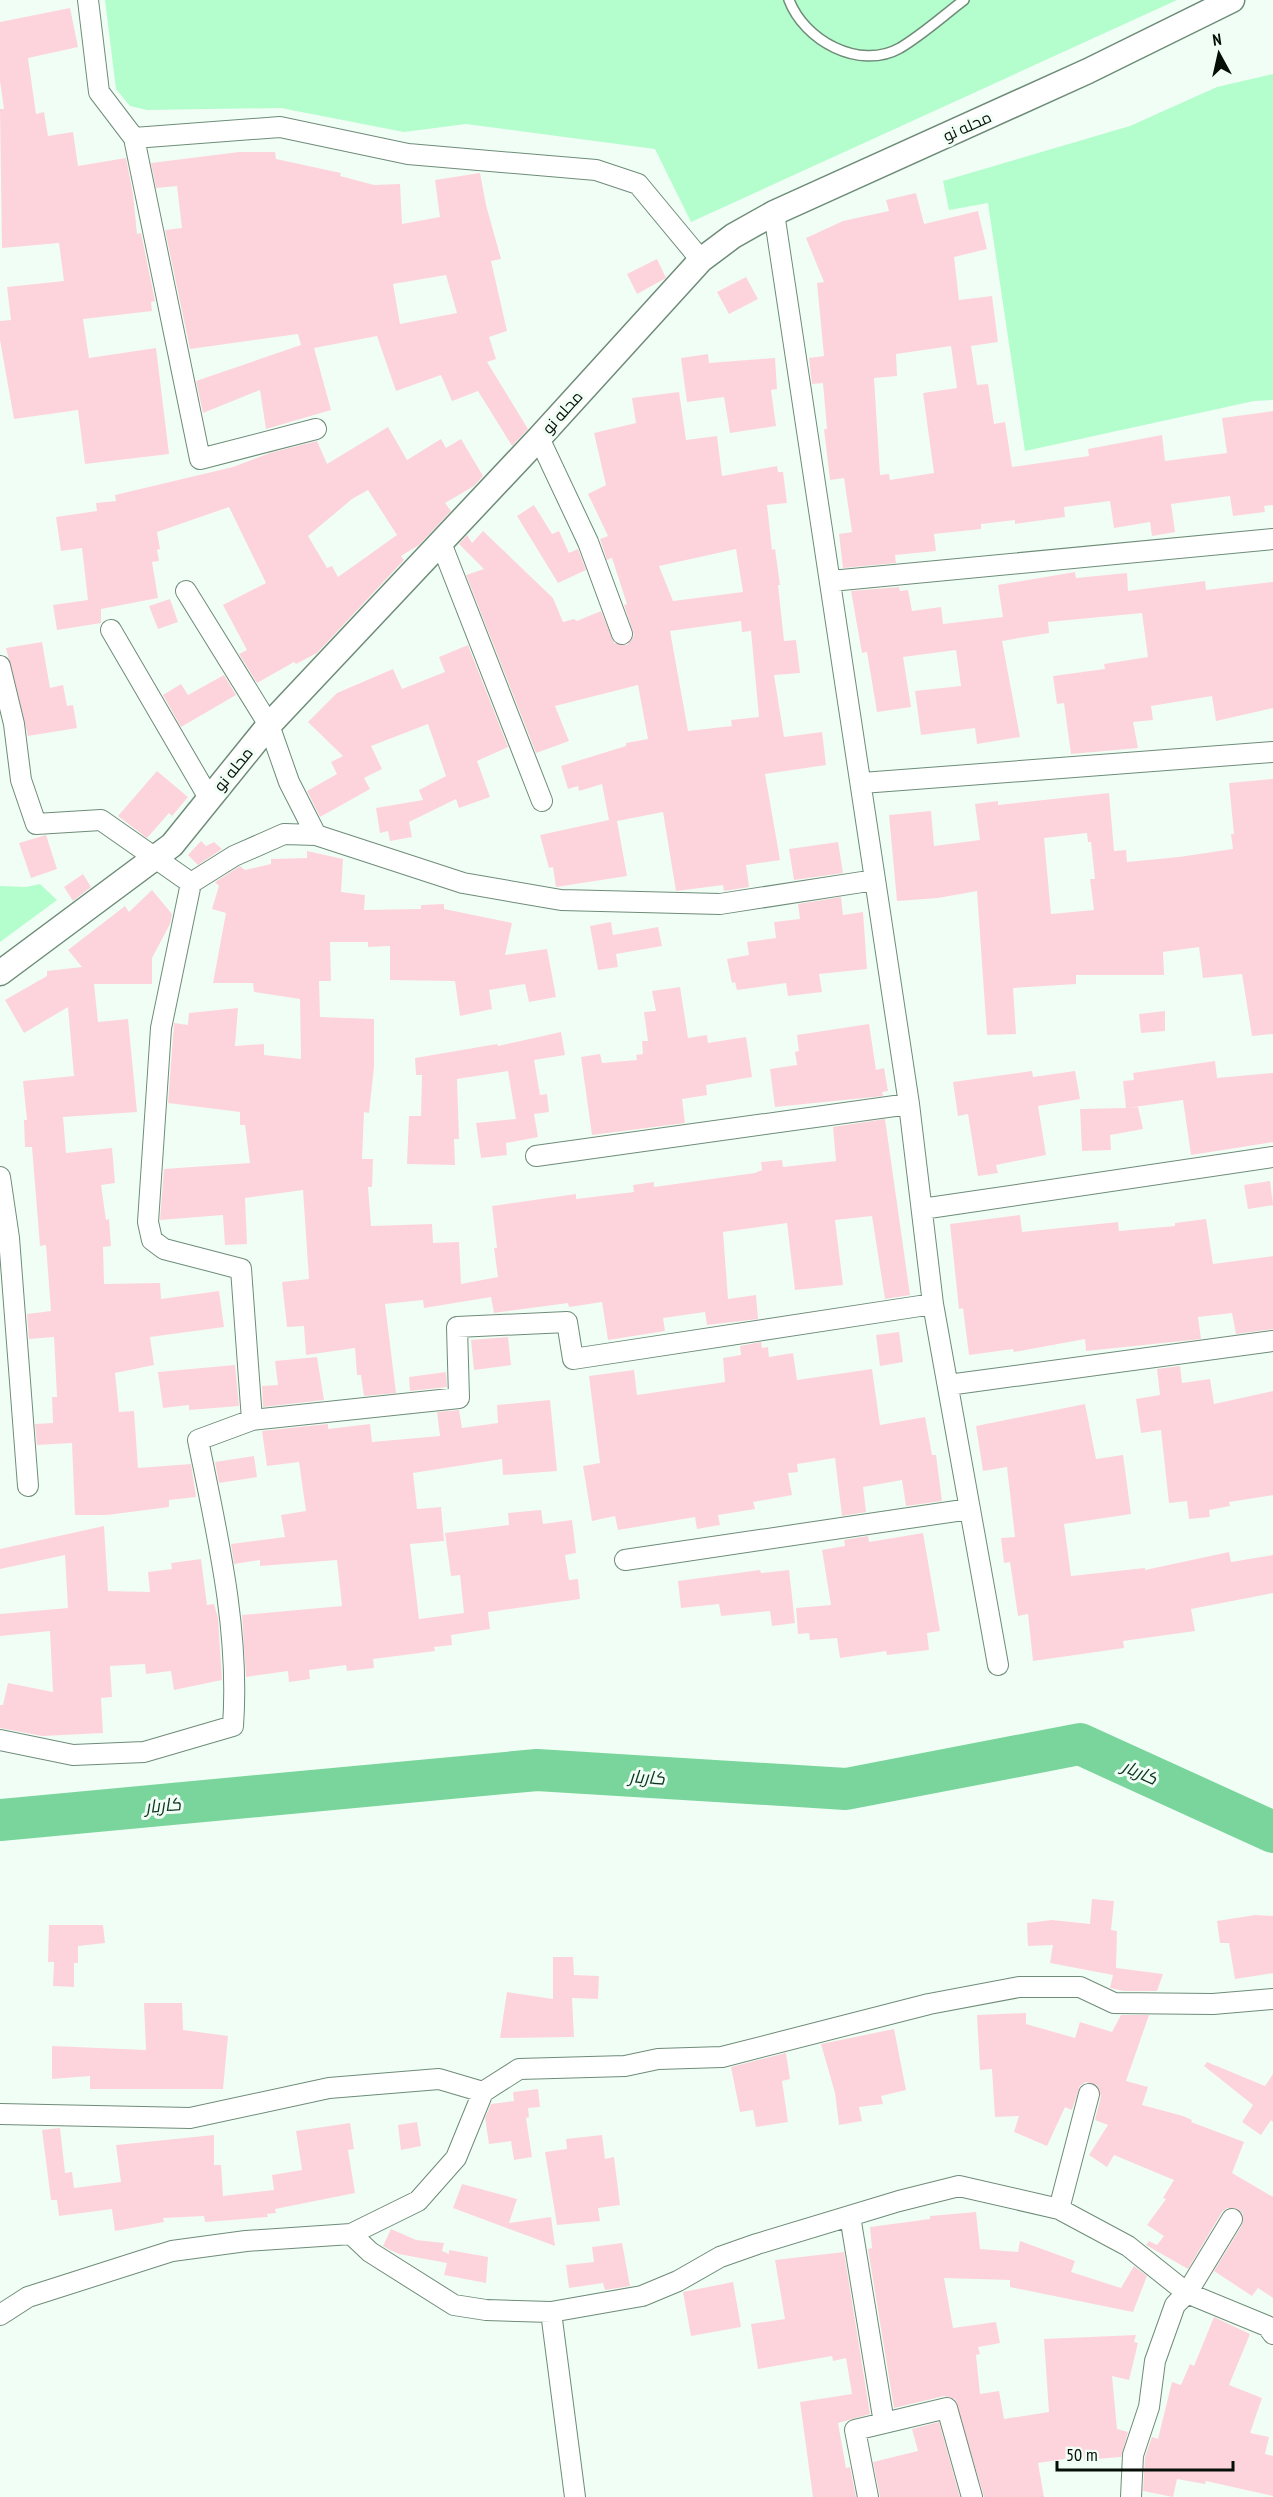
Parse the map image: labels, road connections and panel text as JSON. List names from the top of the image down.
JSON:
{
  "streets": {
    "street": ["محله نو"]
  },
  "water": ["کاربار"],
  "scale_bar": "50 m",
  "north": "top"
}
